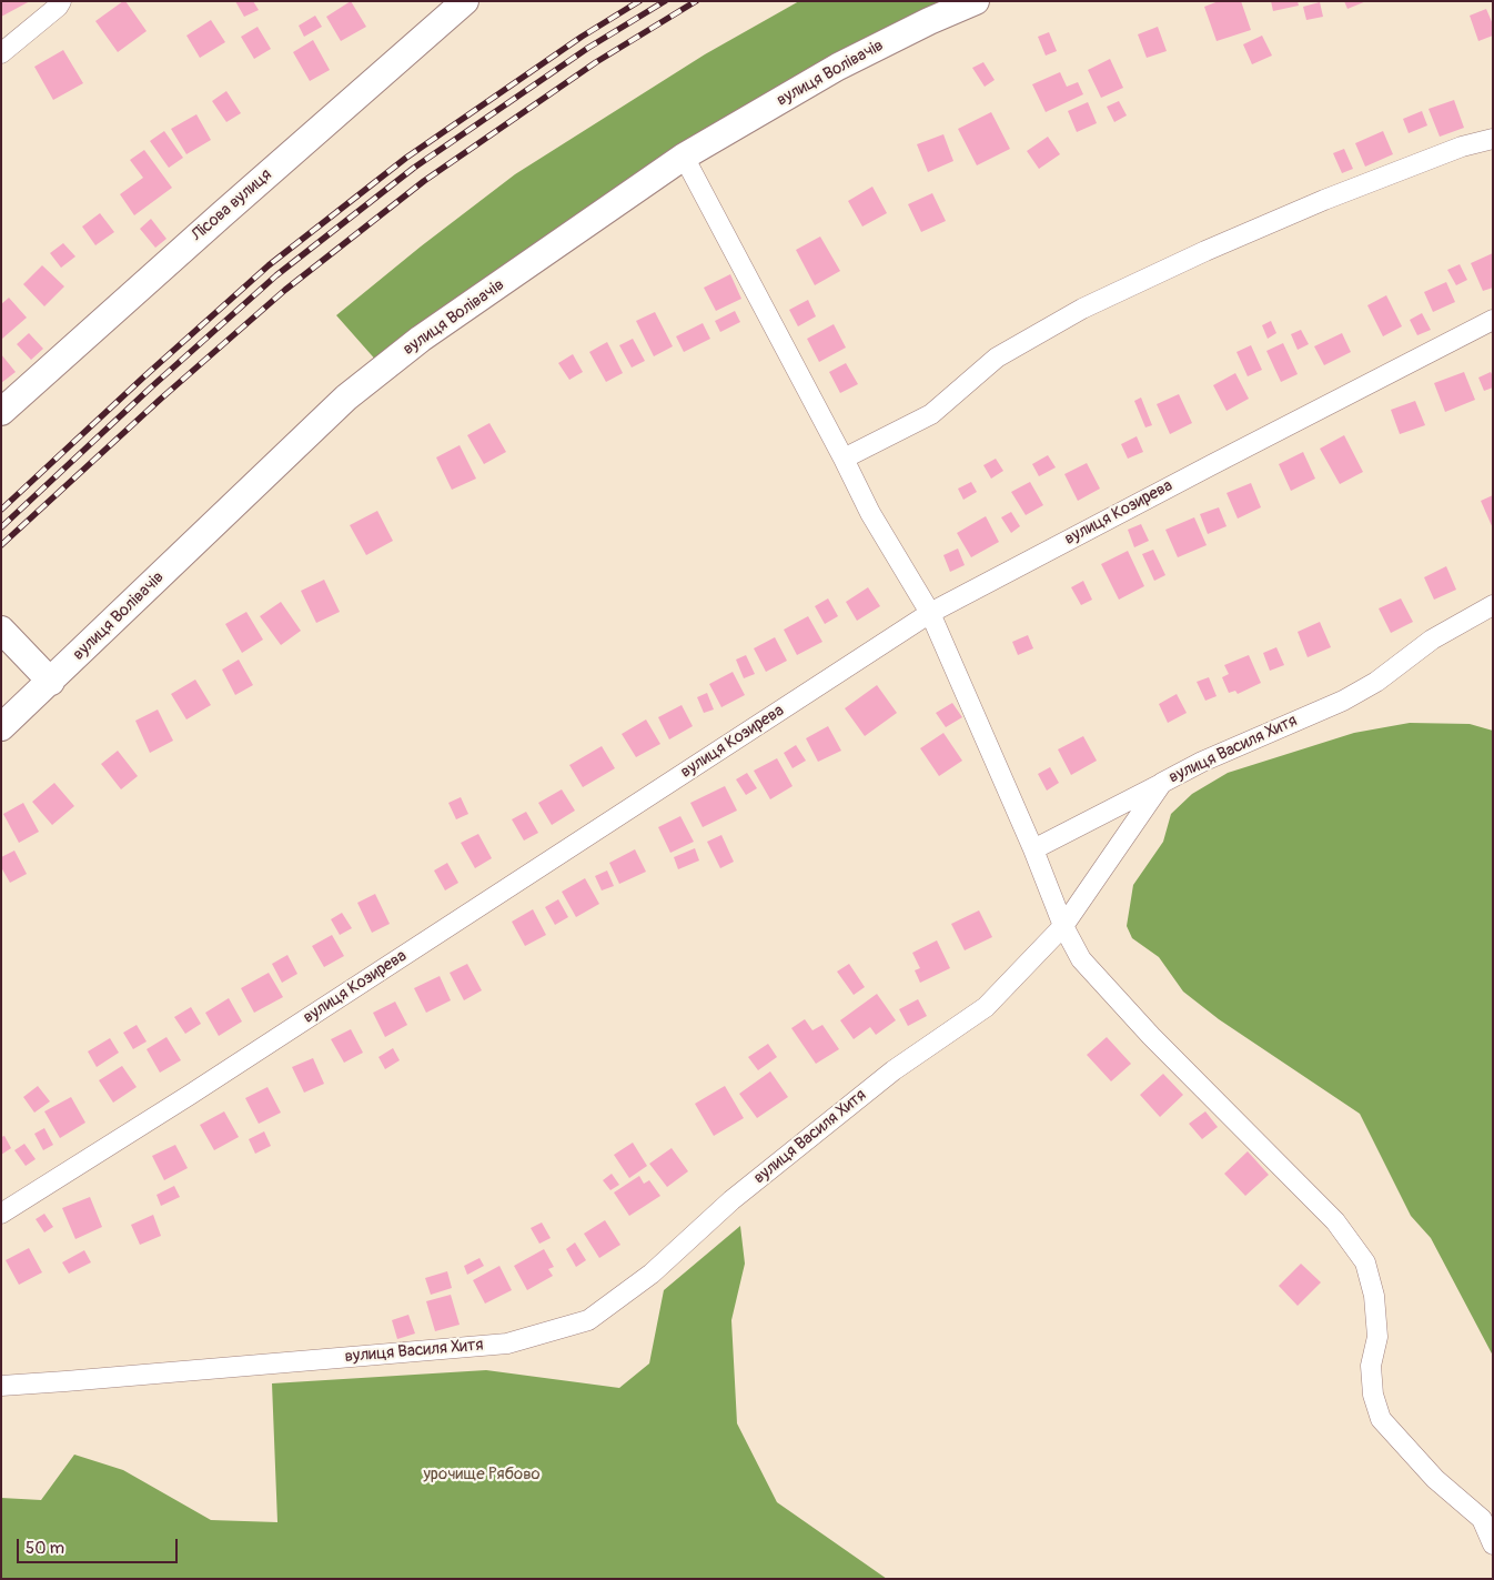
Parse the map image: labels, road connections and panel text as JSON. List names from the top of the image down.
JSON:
{
  "streets": {
    "street": [
      "вулиця Волівачів",
      "Лісова вулиця",
      "вулиця Козирева",
      "вулиця Василя Хитя"
    ]
  },
  "parks": ["урочище Рябово"],
  "scale_bar": "50 m"
}
